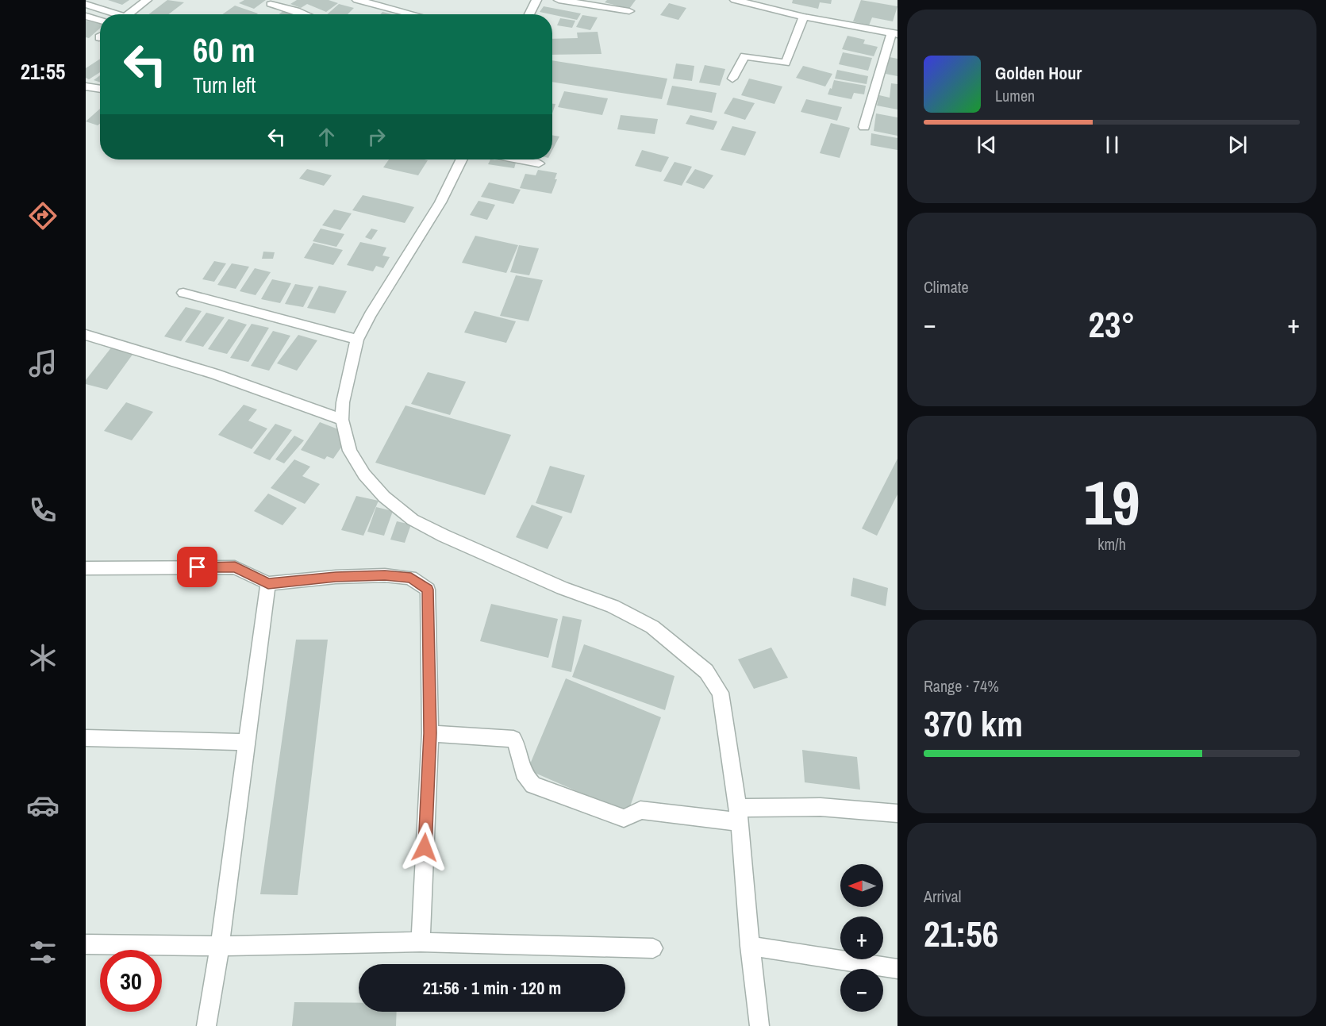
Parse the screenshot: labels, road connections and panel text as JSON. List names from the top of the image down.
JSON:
{
  "north": "left",
  "page": {
    "tabs": "21:55",
    "turn": ["60 m", "Turn left"],
    "song": ["Golden Hour", "Lumen"],
    "tile": [
      "Climate",
      ["19", "km/h"],
      ["Range · 74%", "370 km"],
      ["Arrival", "21:56"]
    ],
    "heat": ["−", "23°", "+"],
    "map_buttons": ["+", "−"],
    "limit": "30",
    "trip": "21:56 · 1 min · 120 m"
  }
}
